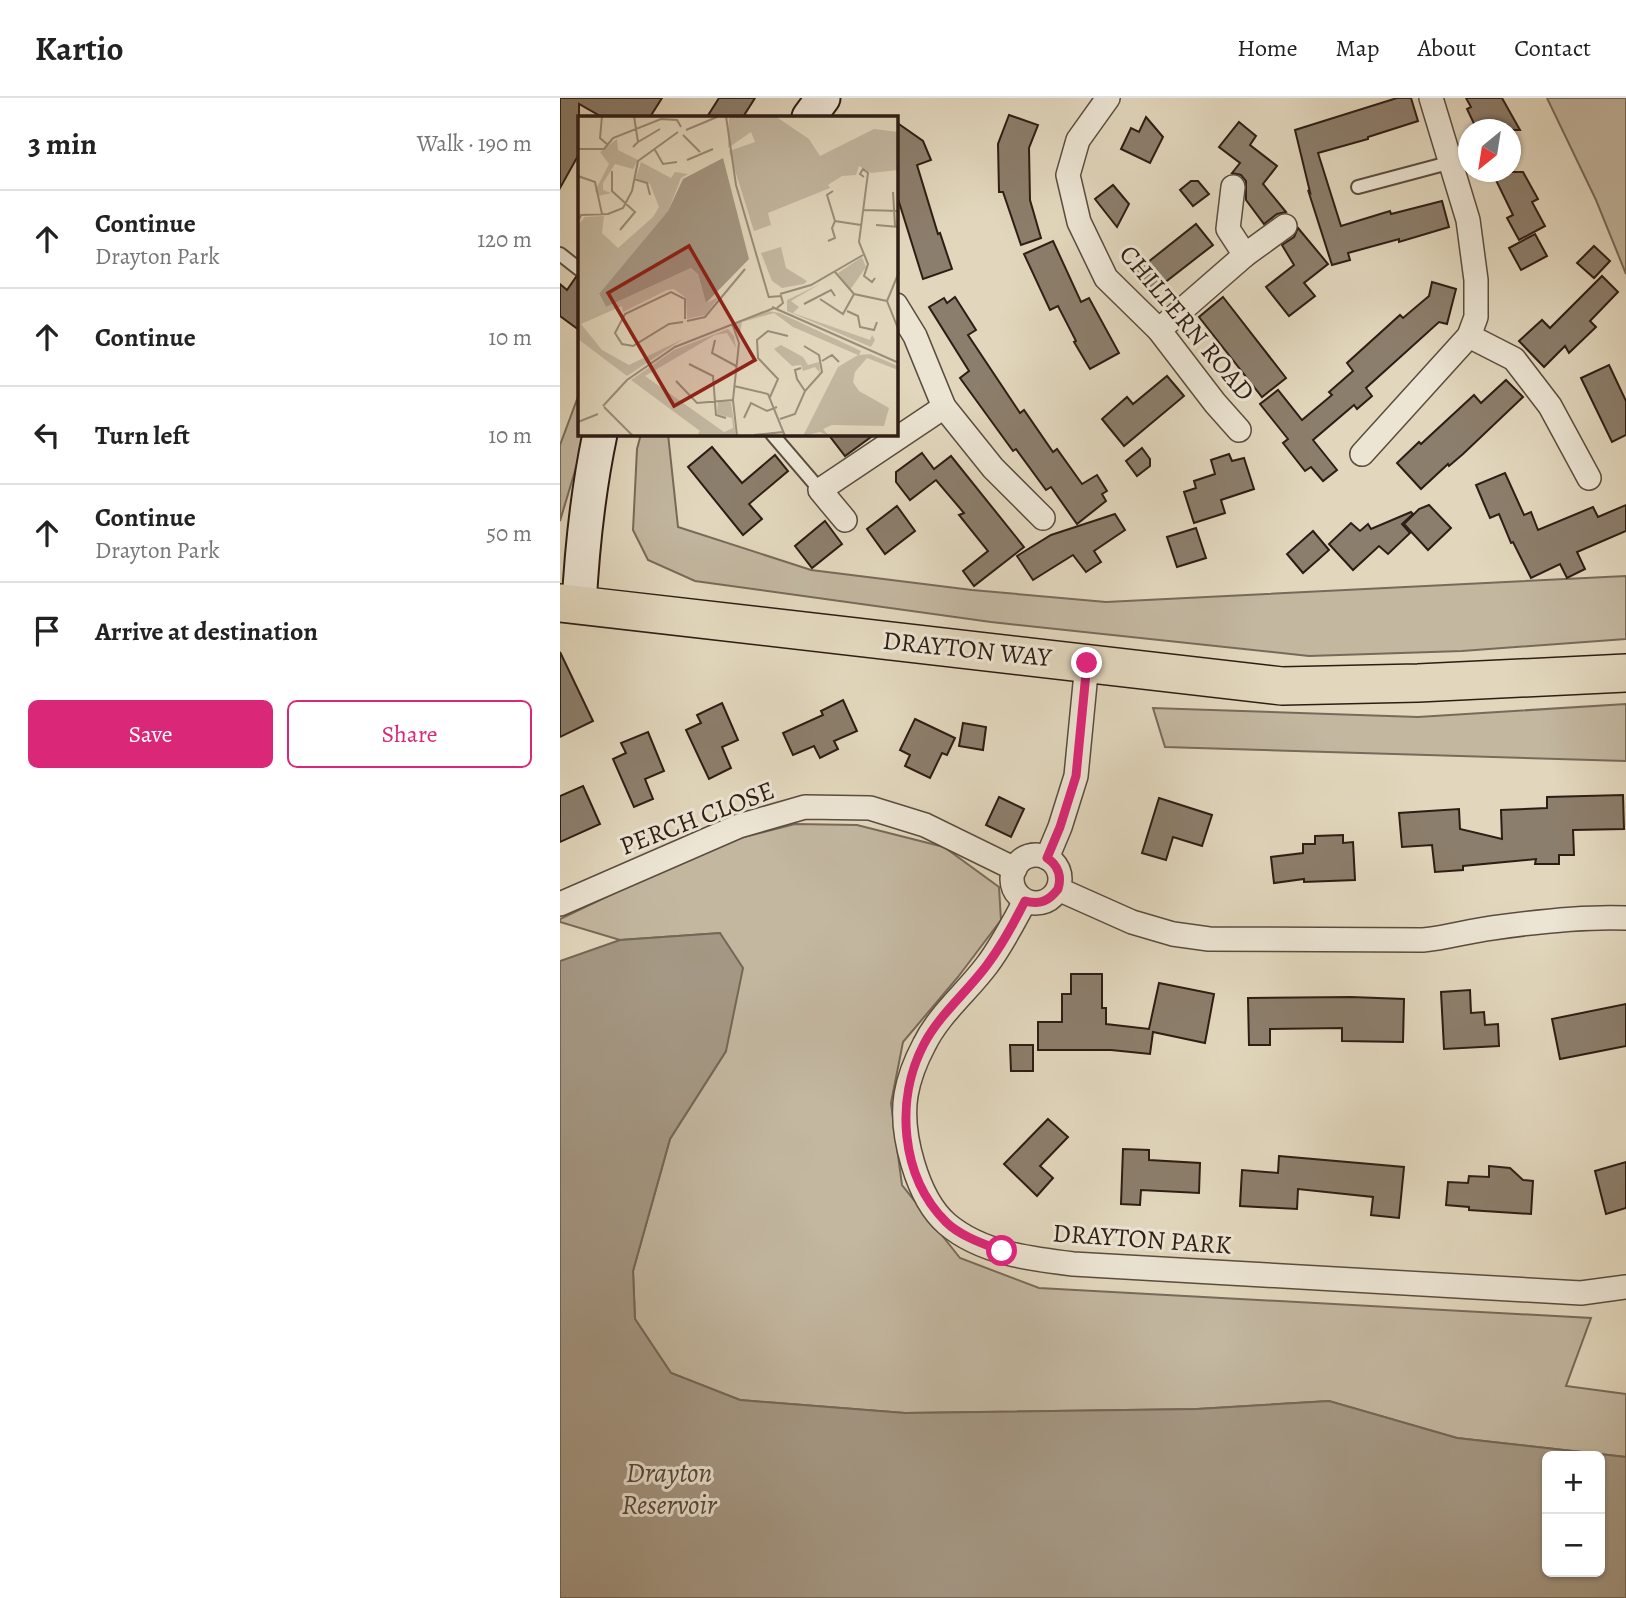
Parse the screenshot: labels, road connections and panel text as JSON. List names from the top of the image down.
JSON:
{
  "streets": {
    "main road": ["DRAYTON WAY"],
    "street": ["CHILTERN ROAD", "PERCH CLOSE", "DRAYTON PARK"]
  },
  "crossings": [
    ["PERCH CLOSE", "DRAYTON PARK"]
  ],
  "water": ["Drayton Reservoir"],
  "north": "bottom left",
  "page": {
    "header": "Kartio",
    "nav": [
      "Home",
      "Map",
      "About",
      "Contact"
    ],
    "heading": ["3 min", "Walk · 190 m"],
    "list": [
      ["Continue", "Drayton Park", "120 m"],
      ["Continue", "10 m"],
      ["Turn left", "10 m"],
      ["Continue", "Drayton Park", "50 m"],
      "Arrive at destination"
    ],
    "buttons": ["Save", "Share"],
    "map_buttons": ["+", "−"]
  }
}
